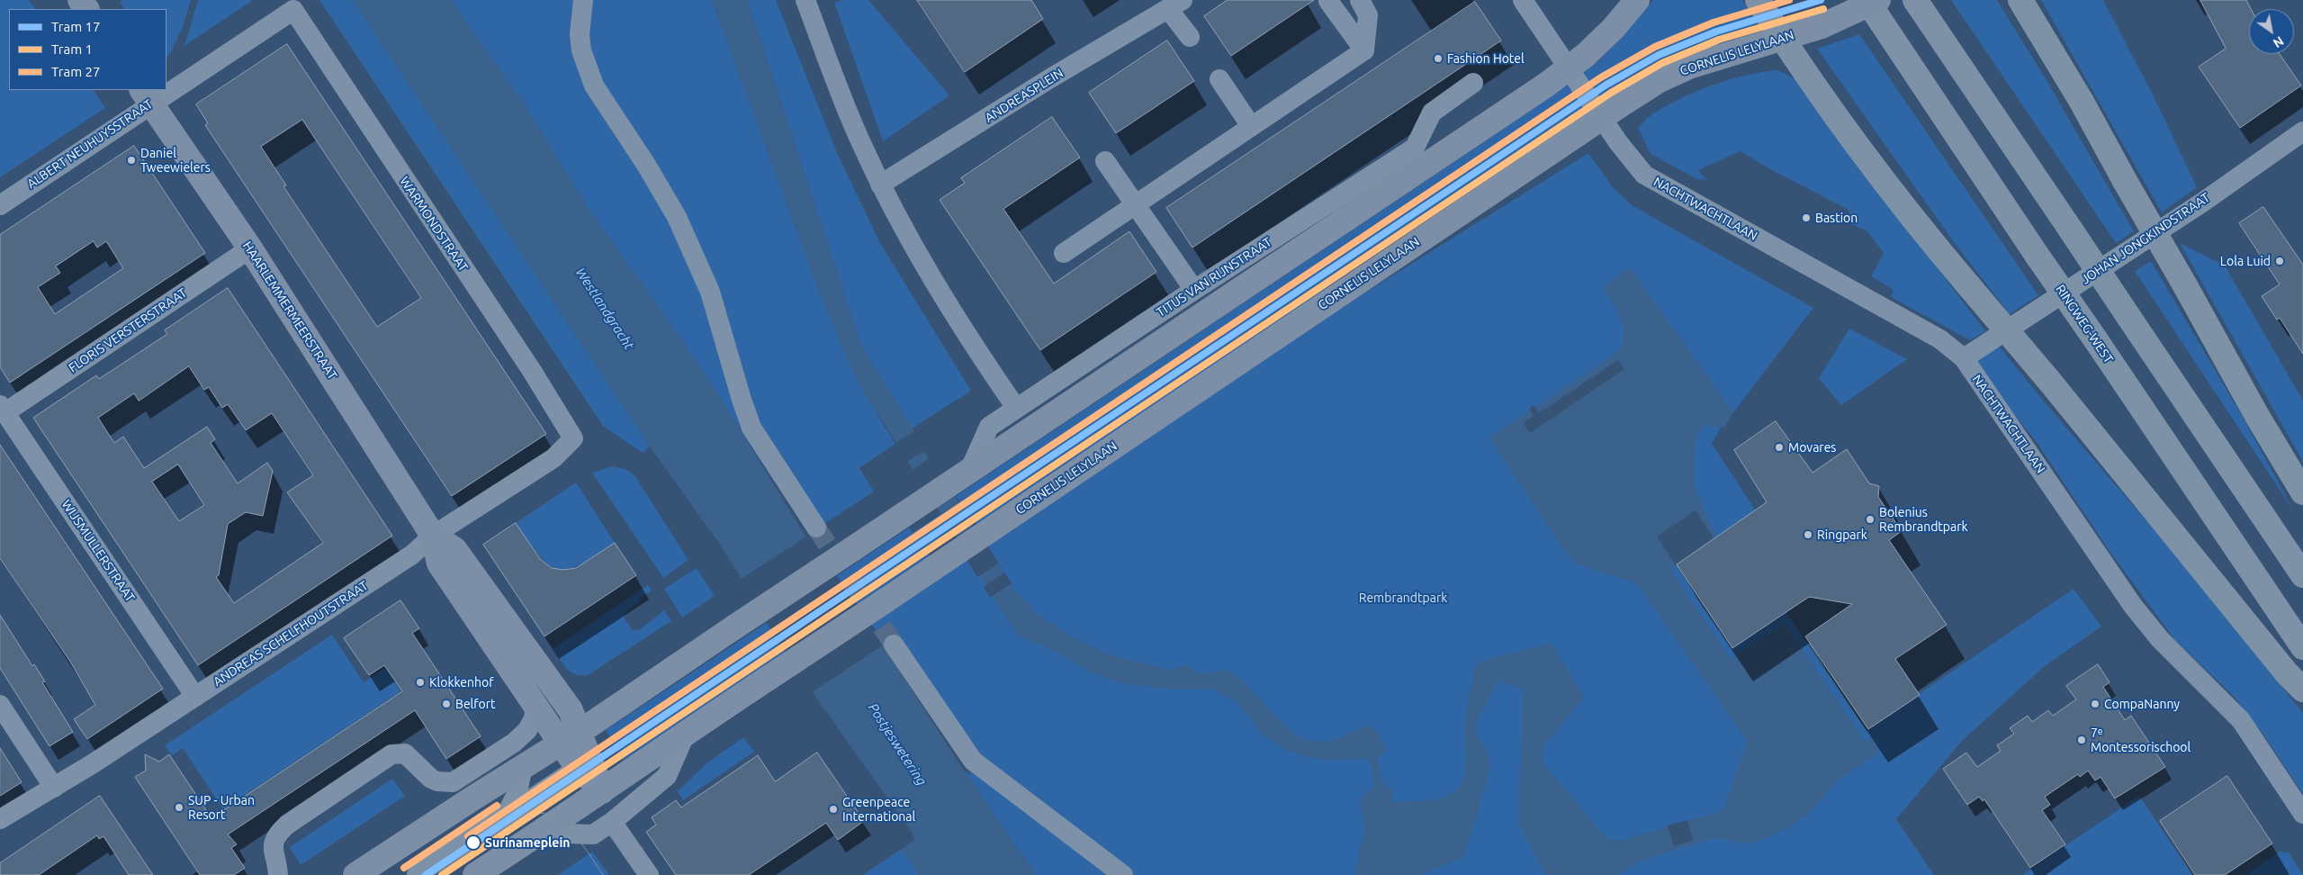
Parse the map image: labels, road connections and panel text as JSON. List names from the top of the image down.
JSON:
{
  "streets": {
    "highway": ["RINGWEG-WEST"],
    "main road": ["CORNELIS LELYLAAN", "HAARLEMMERMEERSTRAAT"],
    "street": [
      "ANDREASPLEIN",
      "ALBERT NEUHUYSSTRAAT",
      "NACHTWACHTLAAN",
      "WARMONDSTRAAT",
      "JOHAN JONGKINDSTRAAT",
      "TITUS VAN RIJNSTRAAT",
      "FLORIS VERSTERSTRAAT",
      "WIJSMULLERSTRAAT",
      "ANDREAS SCHELFHOUTSTRAAT"
    ]
  },
  "crossings": [
    ["ALBERT NEUHUYSSTRAAT", "WARMONDSTRAAT"],
    ["ALBERT NEUHUYSSTRAAT", "HAARLEMMERMEERSTRAAT"],
    ["NACHTWACHTLAAN", "JOHAN JONGKINDSTRAAT"],
    ["WARMONDSTRAAT", "ANDREAS SCHELFHOUTSTRAAT"],
    ["HAARLEMMERMEERSTRAAT", "FLORIS VERSTERSTRAAT"],
    ["HAARLEMMERMEERSTRAAT", "ANDREAS SCHELFHOUTSTRAAT"],
    ["FLORIS VERSTERSTRAAT", "WIJSMULLERSTRAAT"],
    ["WIJSMULLERSTRAAT", "ANDREAS SCHELFHOUTSTRAAT"]
  ],
  "water": ["Westlandgracht", "Postjeswetering"],
  "parks": ["Rembrandtpark"],
  "places": [
    "Fashion Hotel",
    "Daniel Tweewielers",
    "Bastion",
    "Lola Luid",
    "Movares",
    "Bolenius Rembrandtpark",
    "Ringpark",
    "Klokkenhof",
    "Belfort",
    "CompaNanny",
    "7ᵉ Montessorischool",
    "SUP - Urban Resort",
    "Greenpeace International",
    "Surinameplein"
  ],
  "lines": ["tram line 17", "tram line 27", "tram line 1"],
  "legend": ["Tram 17", "Tram 1", "Tram 27"],
  "north": "bottom right"
}
